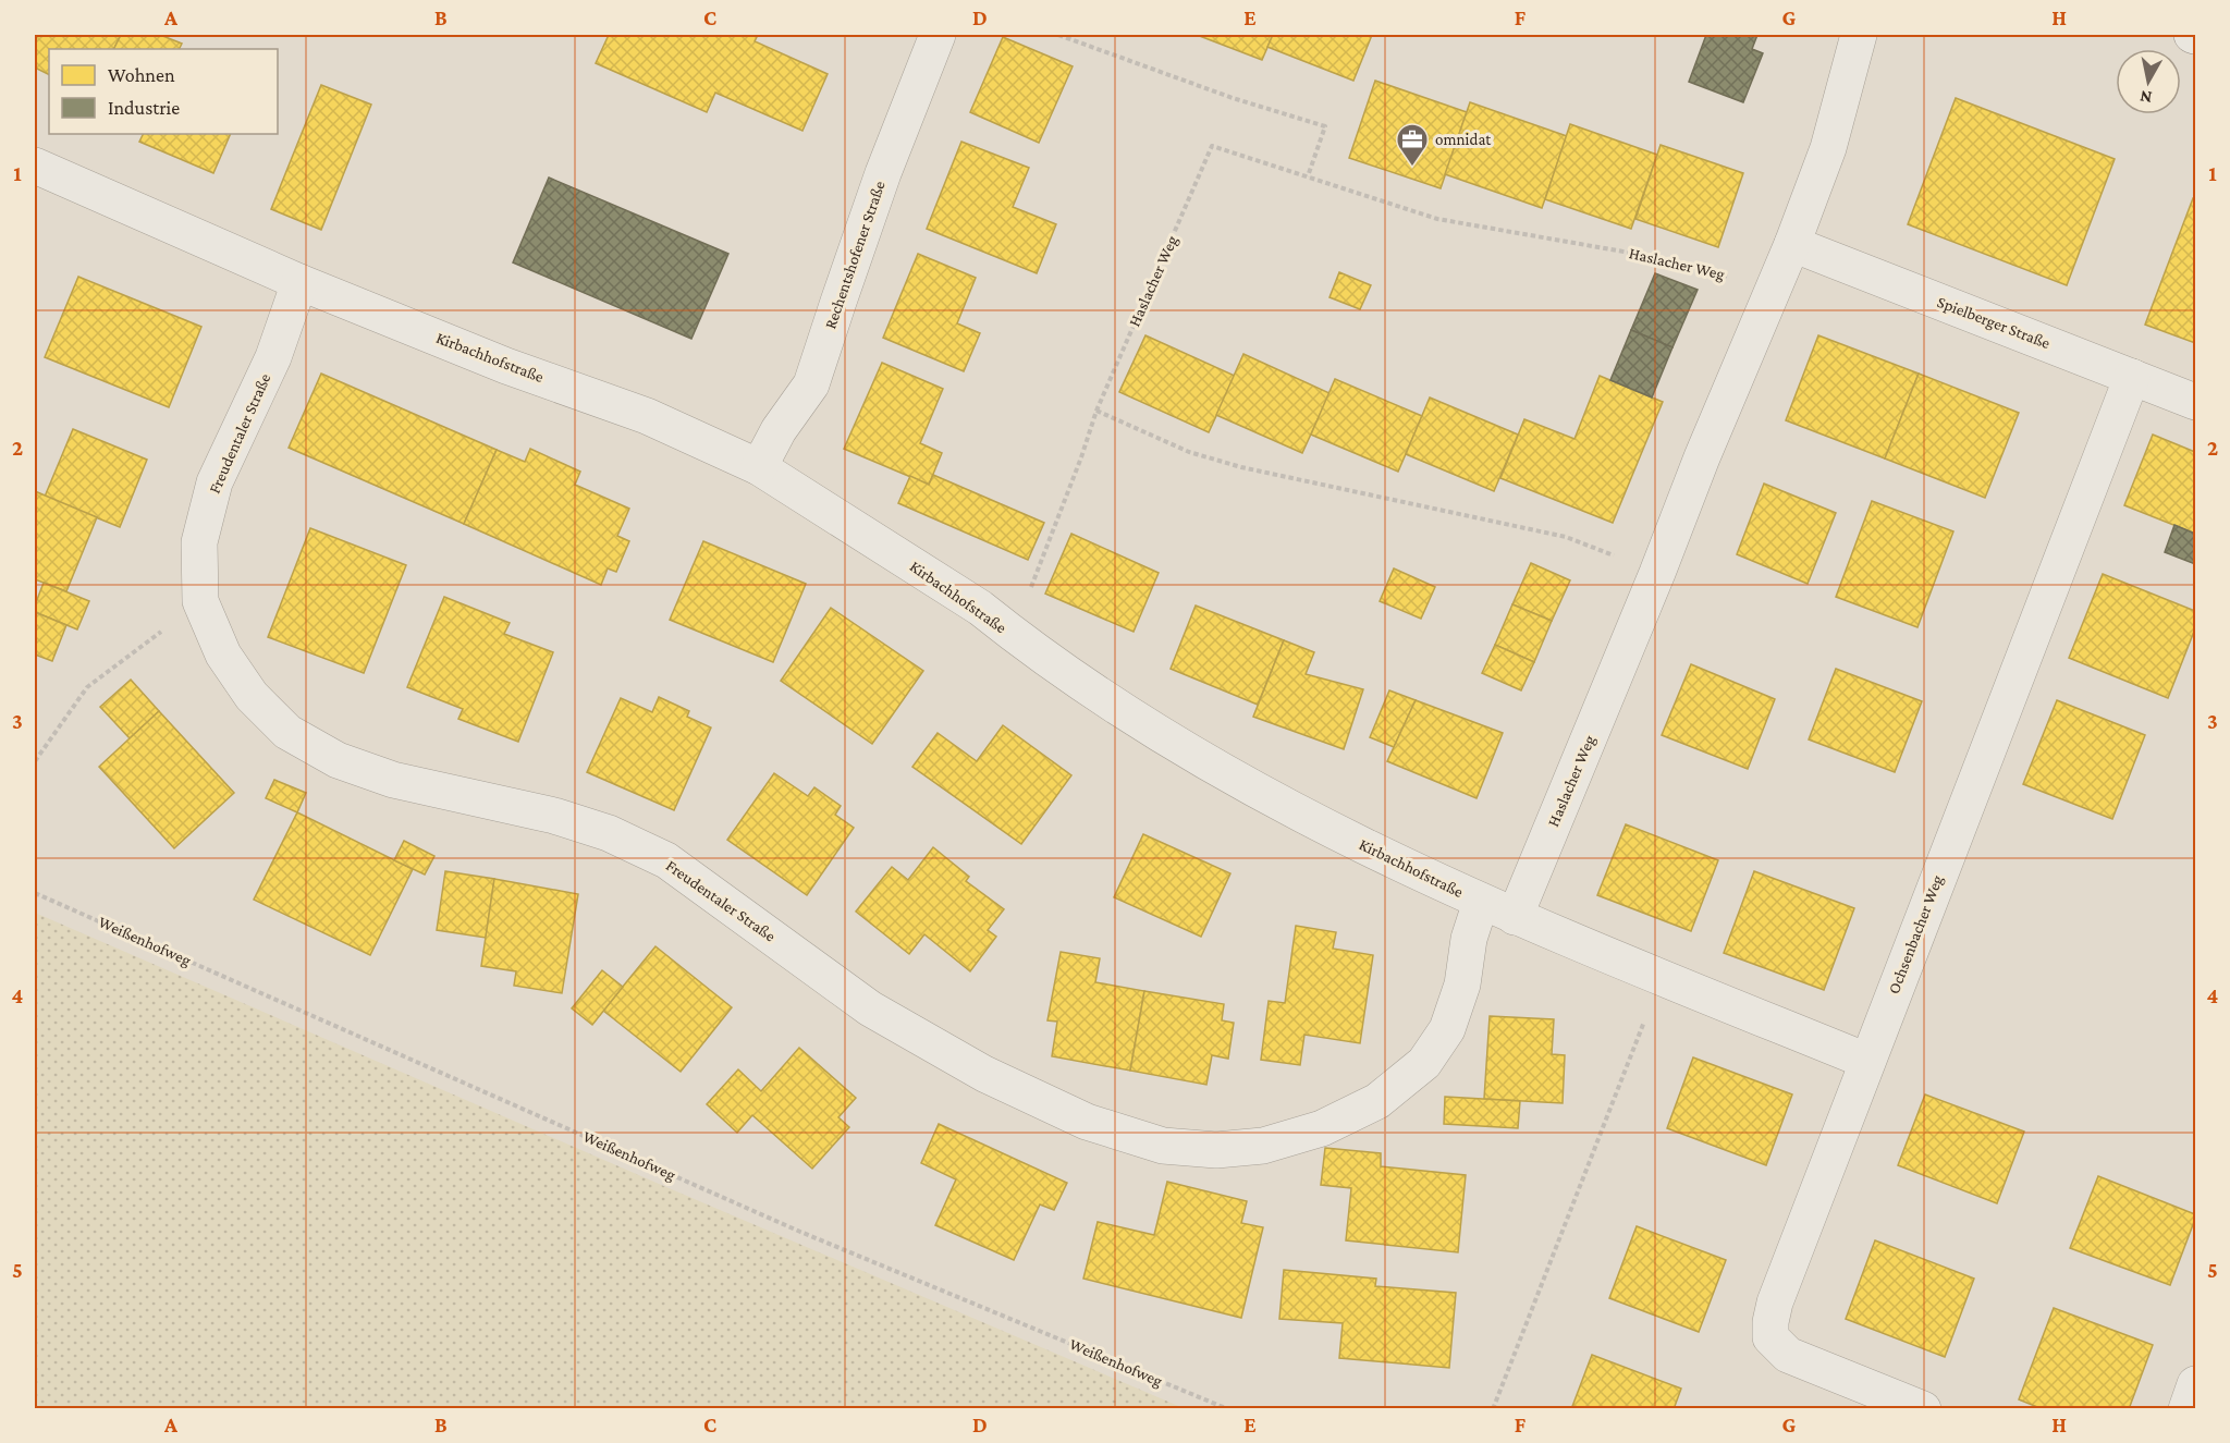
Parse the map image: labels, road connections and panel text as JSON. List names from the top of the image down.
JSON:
{
  "streets": {
    "street": [
      "Rechentshofener Straße",
      "Haslacher Weg",
      "Spielberger Straße",
      "Kirbachhofstraße",
      "Freudentaler Straße",
      "Ochsenbacher Weg"
    ],
    "path": ["Weißenhofweg"]
  },
  "crossings": [
    ["Rechentshofener Straße", "Kirbachhofstraße"],
    ["Haslacher Weg", "Spielberger Straße"],
    ["Haslacher Weg", "Kirbachhofstraße"],
    ["Spielberger Straße", "Ochsenbacher Weg"],
    ["Kirbachhofstraße", "Freudentaler Straße"],
    ["Kirbachhofstraße", "Ochsenbacher Weg"]
  ],
  "places": {
    "office": ["omnidat"]
  },
  "legend": ["Wohnen", "Industrie"],
  "north": "bottom",
  "grid": {
    "columns": [
      "A",
      "B",
      "C",
      "D",
      "E",
      "F",
      "G",
      "H"
    ],
    "rows": [
      "1",
      "2",
      "3",
      "4",
      "5"
    ]
  }
}
